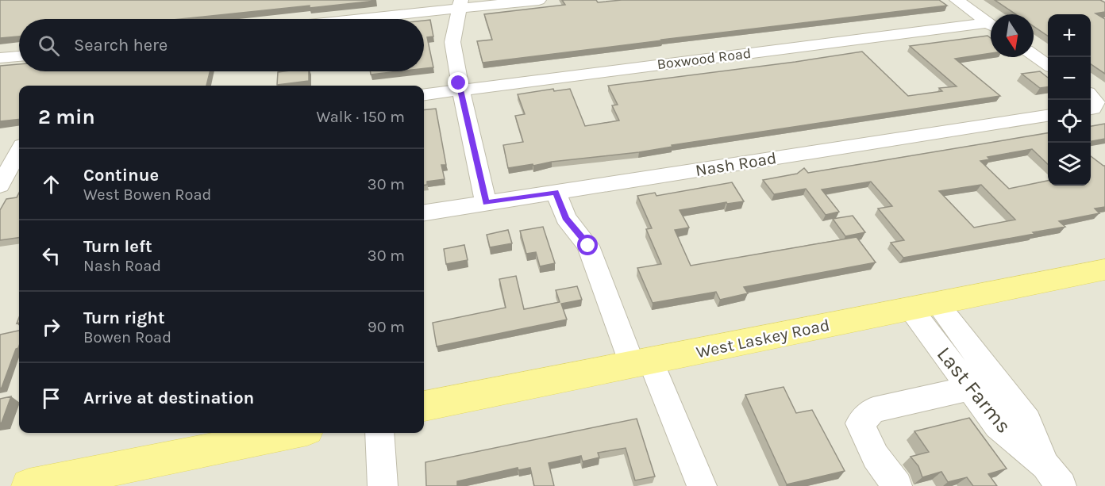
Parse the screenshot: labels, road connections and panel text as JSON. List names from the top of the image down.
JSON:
{
  "streets": {
    "main road": ["West Laskey Road"],
    "street": ["Boxwood Road", "Nash Road", "Last Farms"]
  },
  "crossings": [
    ["West Laskey Road", "Last Farms"]
  ],
  "north": "bottom",
  "page": {
    "map_buttons": ["+", "−"],
    "search": "Search here",
    "heading": ["2 min", "Walk · 150 m"],
    "list": [
      ["Continue", "West Bowen Road", "30 m"],
      ["Turn left", "Nash Road", "30 m"],
      ["Turn right", "Bowen Road", "90 m"],
      "Arrive at destination"
    ]
  }
}
